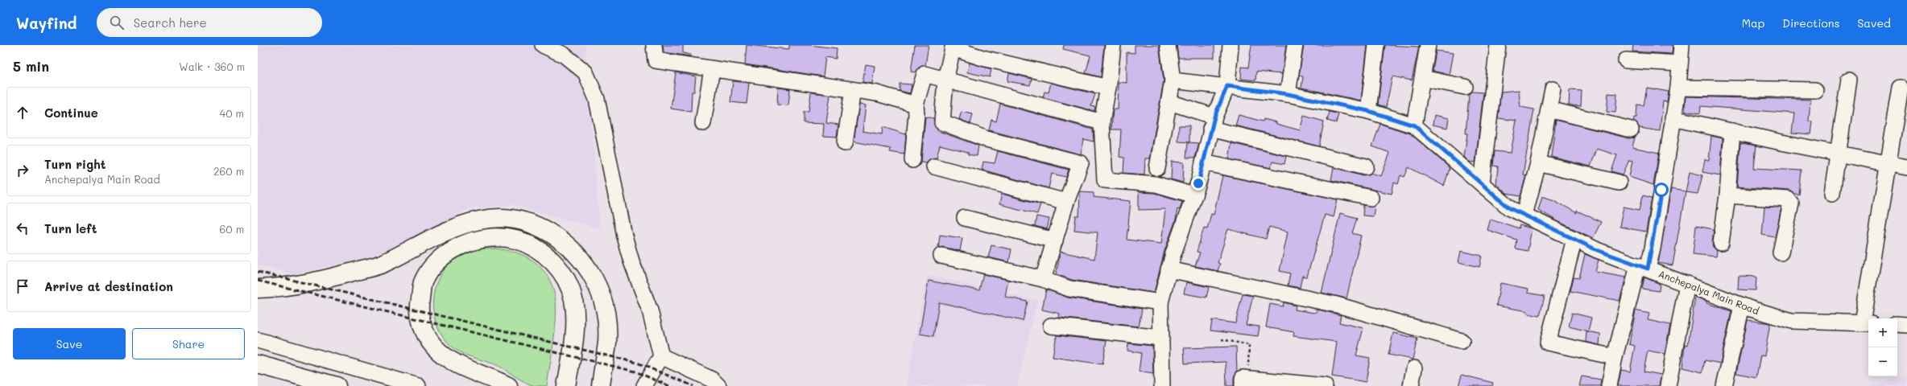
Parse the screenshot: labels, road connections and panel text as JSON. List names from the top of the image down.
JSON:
{
  "streets": {
    "street": ["Anchepalya Main Road"]
  },
  "page": {
    "header": "Wayfind",
    "search": "Search here",
    "nav": ["Map", "Directions", "Saved"],
    "heading": ["5 min", "Walk · 360 m"],
    "list": [
      ["Continue", "40 m"],
      ["Turn right", "Anchepalya Main Road", "260 m"],
      ["Turn left", "60 m"],
      "Arrive at destination"
    ],
    "buttons": ["Save", "Share"],
    "map_buttons": ["+", "−"]
  }
}
